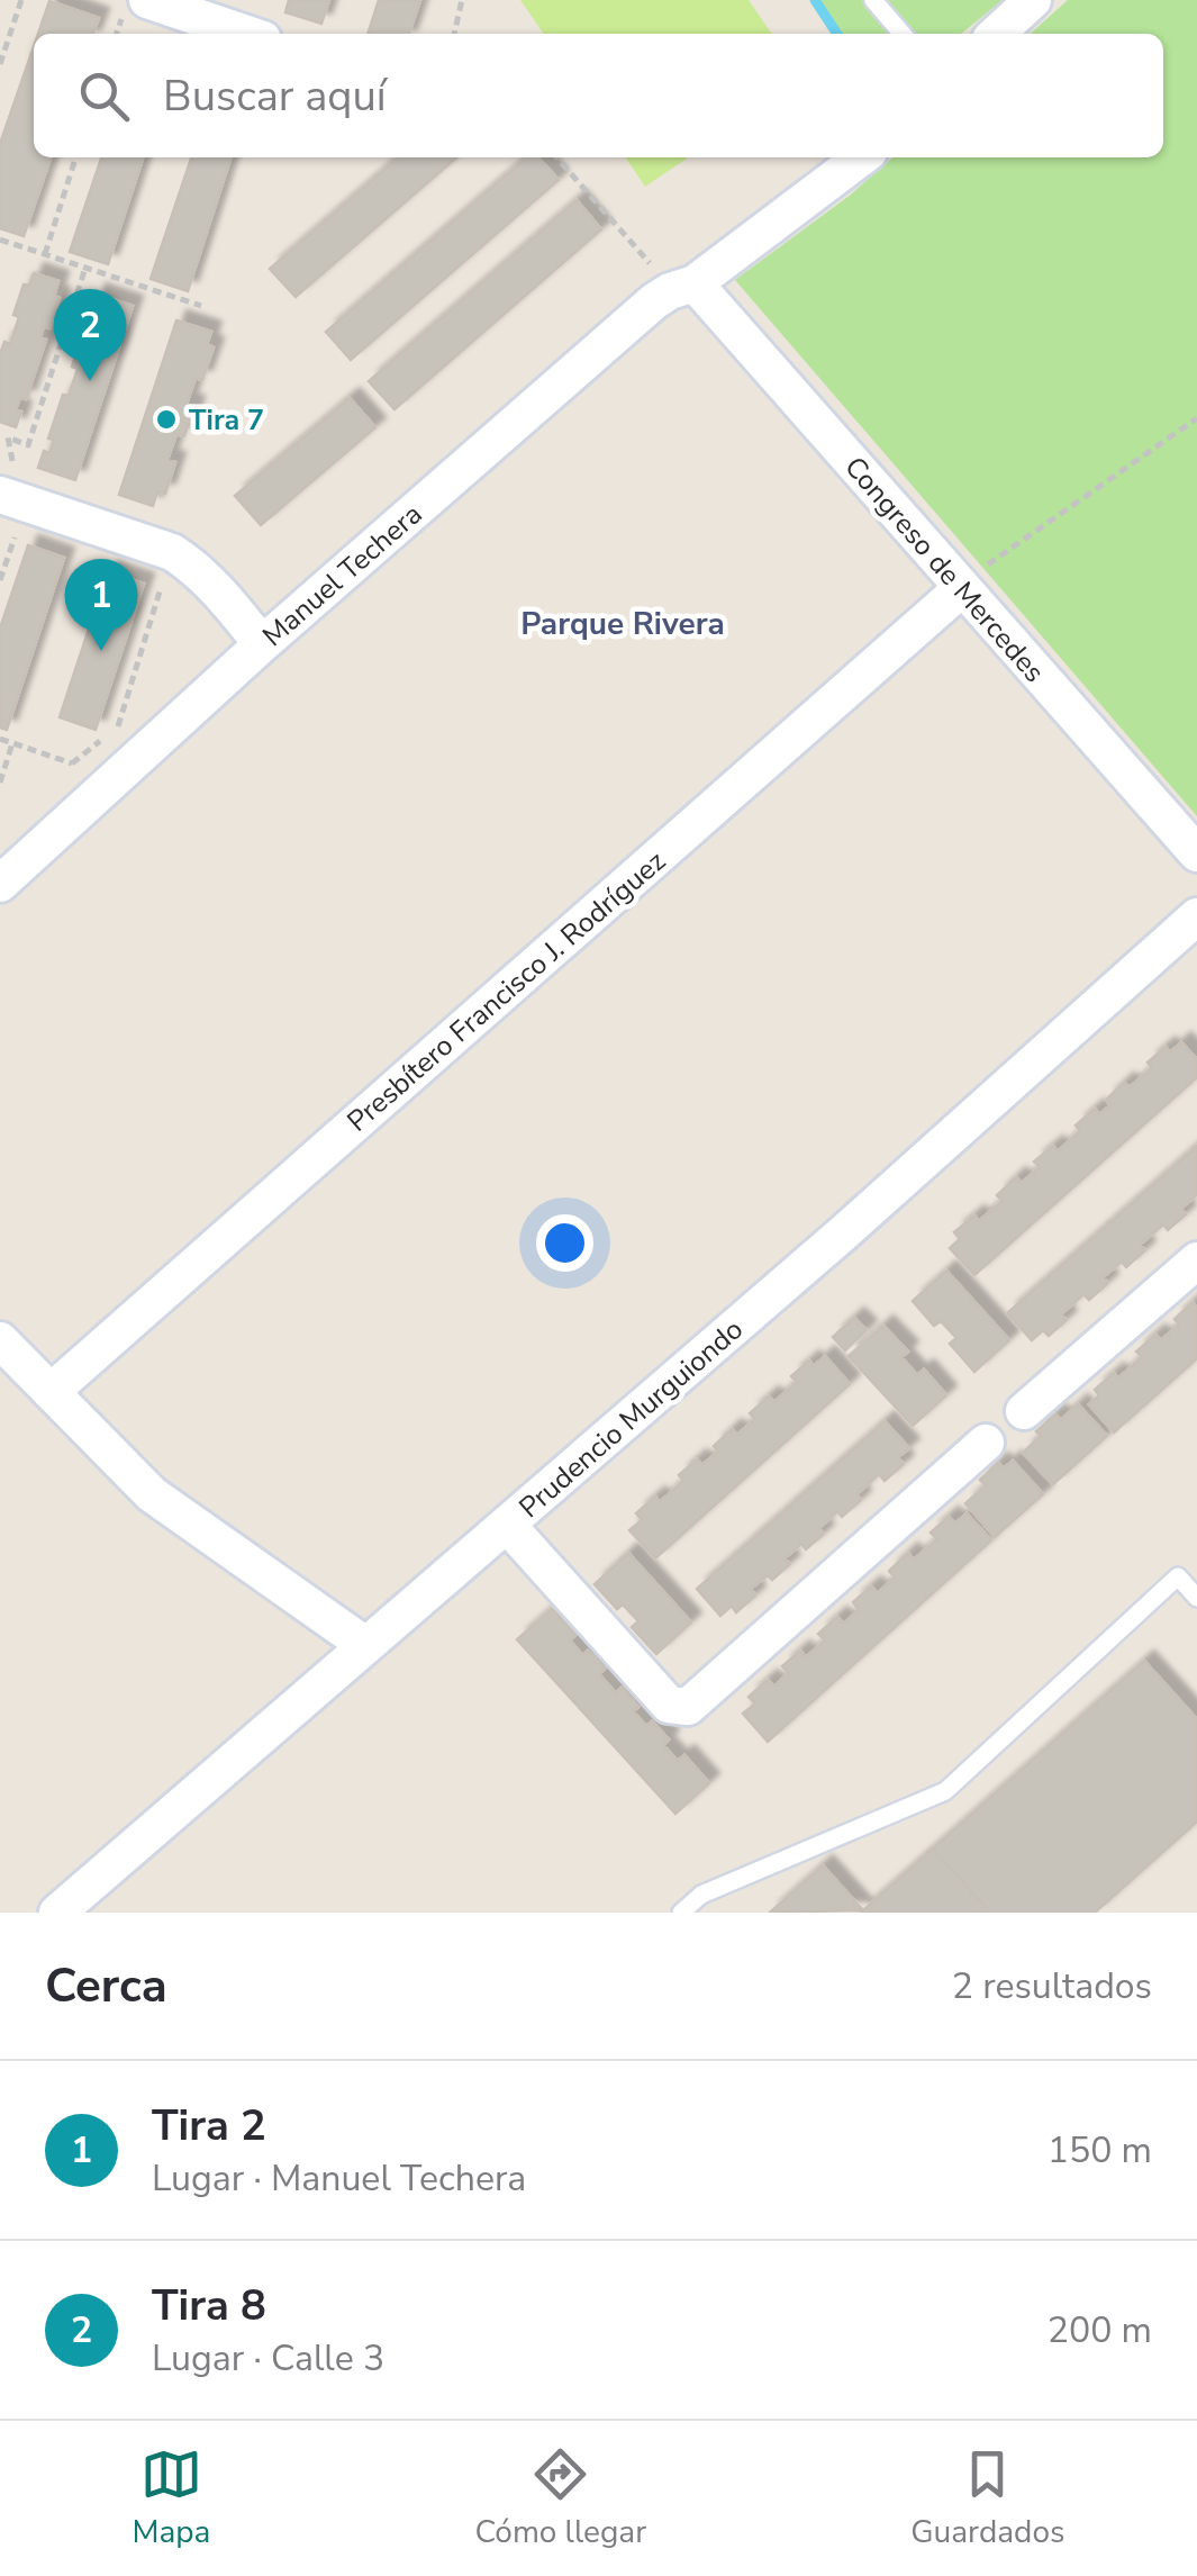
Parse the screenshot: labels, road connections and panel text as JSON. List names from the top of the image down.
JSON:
{
  "streets": {
    "street": [
      "Congreso de Mercedes",
      "Manuel Techera",
      "Presbítero Francisco J. Rodríguez",
      "Prudencio Murguiondo"
    ]
  },
  "crossings": [
    ["Congreso de Mercedes", "Manuel Techera"],
    ["Congreso de Mercedes", "Presbítero Francisco J. Rodríguez"]
  ],
  "districts": ["Parque Rivera"],
  "places": ["Tira 7"],
  "page": {
    "search": "Buscar aquí",
    "pins": ["2", "1"],
    "heading": ["Cerca", "2 resultados"],
    "list": [
      {
        "mark": "1",
        "name": "Tira 2",
        "note": "Lugar · Manuel Techera",
        "value": "150 m"
      },
      {
        "mark": "2",
        "name": "Tira 8",
        "note": "Lugar · Calle 3",
        "value": "200 m"
      }
    ],
    "nav": ["Mapa", "Cómo llegar", "Guardados"]
  }
}
